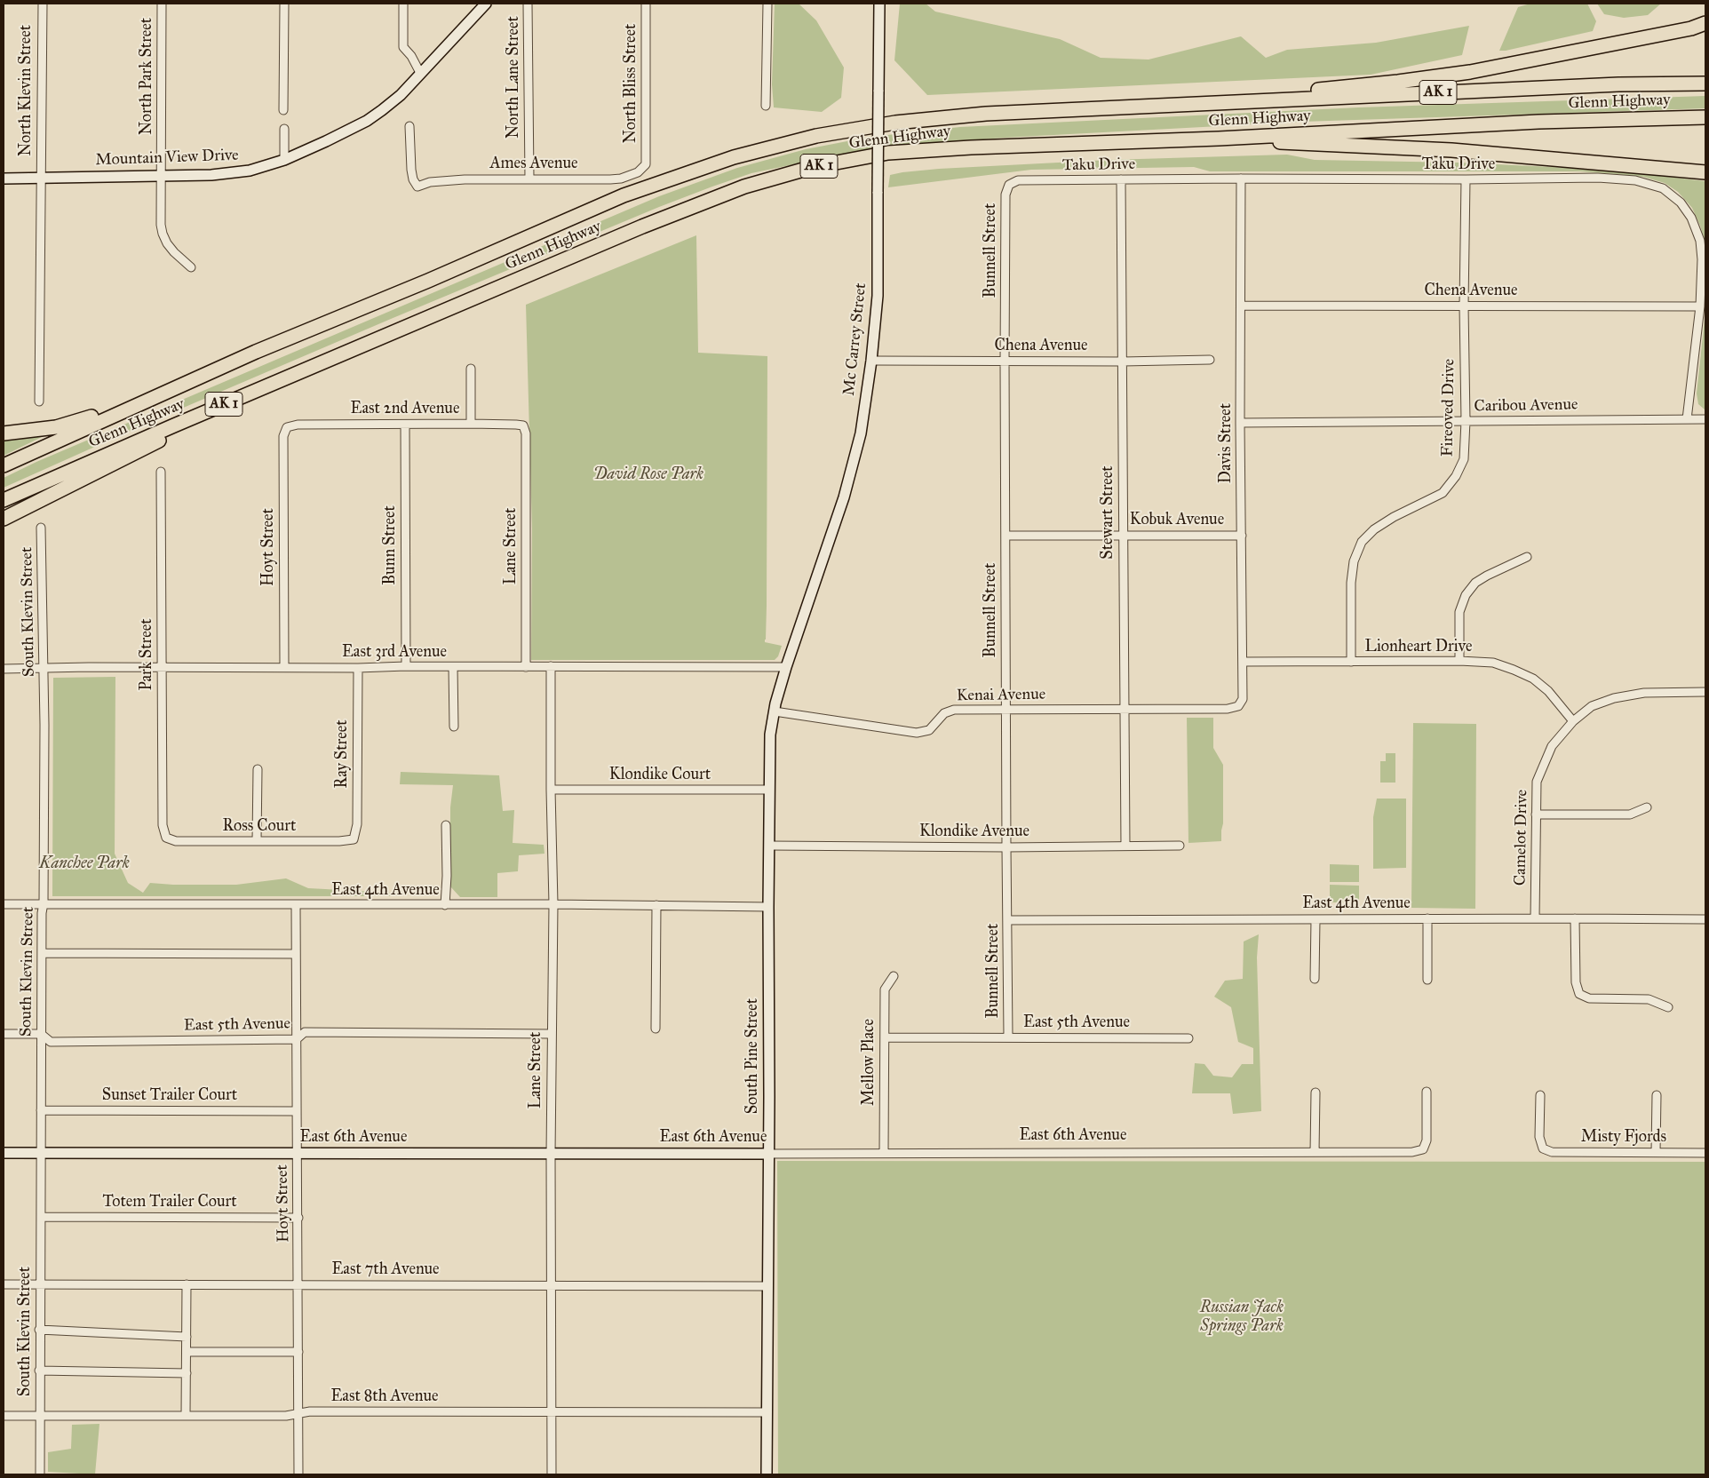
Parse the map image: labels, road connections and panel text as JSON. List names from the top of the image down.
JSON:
{
  "streets": {
    "highway": ["AK 1", "Glenn Highway"],
    "street": [
      "North Park Street",
      "North Lane Street",
      "North Bliss Street",
      "North Klevin Street",
      "Mountain View Drive",
      "Ames Avenue",
      "Taku Drive",
      "Bunnell Street",
      "Chena Avenue",
      "Mc Carrey Street",
      "Caribou Avenue",
      "Fireoved Drive",
      "East 2nd Avenue",
      "Davis Street",
      "Stewart Street",
      "Kobuk Avenue",
      "Bunn Street",
      "Lane Street",
      "Hoyt Street",
      "South Klevin Street",
      "Lionheart Drive",
      "East 3rd Avenue",
      "Park Street",
      "Kenai Avenue",
      "Ray Street",
      "Klondike Court",
      "Ross Court",
      "Klondike Avenue",
      "Camelot Drive",
      "East 4th Avenue",
      "East 5th Avenue",
      "South Pine Street",
      "Mellow Place",
      "Sunset Trailer Court",
      "East 6th Avenue",
      "Misty Fjords",
      "Totem Trailer Court",
      "East 7th Avenue",
      "East 8th Avenue"
    ]
  },
  "crossings": [
    ["North Park Street", "Mountain View Drive"],
    ["North Lane Street", "Ames Avenue"],
    ["North Bliss Street", "Ames Avenue"],
    ["North Klevin Street", "Mountain View Drive"],
    ["Taku Drive", "Bunnell Street"],
    ["Taku Drive", "Chena Avenue"],
    ["Taku Drive", "Caribou Avenue"],
    ["Taku Drive", "Fireoved Drive"],
    ["Taku Drive", "Davis Street"],
    ["Taku Drive", "Stewart Street"],
    ["Bunnell Street", "Chena Avenue"],
    ["Bunnell Street", "Kobuk Avenue"],
    ["Bunnell Street", "Kenai Avenue"],
    ["Bunnell Street", "Klondike Avenue"],
    ["Bunnell Street", "East 4th Avenue"],
    ["Bunnell Street", "East 5th Avenue"],
    ["Chena Avenue", "Mc Carrey Street"],
    ["Chena Avenue", "Fireoved Drive"],
    ["Chena Avenue", "Davis Street"],
    ["Chena Avenue", "Stewart Street"],
    ["Mc Carrey Street", "East 3rd Avenue"],
    ["Mc Carrey Street", "South Pine Street"],
    ["Caribou Avenue", "Fireoved Drive"],
    ["Caribou Avenue", "Davis Street"],
    ["Fireoved Drive", "Lionheart Drive"],
    ["East 2nd Avenue", "Bunn Street"],
    ["East 2nd Avenue", "Lane Street"],
    ["East 2nd Avenue", "Hoyt Street"],
    ["Davis Street", "Kobuk Avenue"],
    ["Davis Street", "Lionheart Drive"],
    ["Davis Street", "Kenai Avenue"],
    ["Stewart Street", "Kobuk Avenue"],
    ["Stewart Street", "Kenai Avenue"],
    ["Stewart Street", "Klondike Avenue"],
    ["Bunn Street", "East 3rd Avenue"],
    ["Lane Street", "East 3rd Avenue"],
    ["Lane Street", "Klondike Court"],
    ["Lane Street", "East 4th Avenue"],
    ["Lane Street", "East 5th Avenue"],
    ["Lane Street", "East 6th Avenue"],
    ["Lane Street", "East 7th Avenue"],
    ["Lane Street", "East 8th Avenue"],
    ["Hoyt Street", "East 3rd Avenue"],
    ["Hoyt Street", "East 4th Avenue"],
    ["Hoyt Street", "East 5th Avenue"],
    ["Hoyt Street", "Sunset Trailer Court"],
    ["Hoyt Street", "East 6th Avenue"],
    ["Hoyt Street", "Totem Trailer Court"],
    ["Hoyt Street", "East 7th Avenue"],
    ["Hoyt Street", "East 8th Avenue"],
    ["South Klevin Street", "East 3rd Avenue"],
    ["South Klevin Street", "East 4th Avenue"],
    ["South Klevin Street", "East 5th Avenue"],
    ["South Klevin Street", "Sunset Trailer Court"],
    ["South Klevin Street", "East 6th Avenue"],
    ["South Klevin Street", "Totem Trailer Court"],
    ["South Klevin Street", "East 7th Avenue"],
    ["South Klevin Street", "East 8th Avenue"],
    ["Lionheart Drive", "Camelot Drive"],
    ["East 3rd Avenue", "Park Street"],
    ["East 3rd Avenue", "Ray Street"],
    ["East 3rd Avenue", "South Pine Street"],
    ["Park Street", "Ross Court"],
    ["Kenai Avenue", "South Pine Street"],
    ["Ray Street", "Ross Court"],
    ["Klondike Court", "South Pine Street"],
    ["Klondike Avenue", "South Pine Street"],
    ["Camelot Drive", "East 4th Avenue"],
    ["East 4th Avenue", "South Pine Street"],
    ["East 5th Avenue", "Mellow Place"],
    ["South Pine Street", "East 6th Avenue"],
    ["South Pine Street", "East 7th Avenue"],
    ["South Pine Street", "East 8th Avenue"],
    ["Mellow Place", "East 6th Avenue"]
  ],
  "parks": ["David Rose Park", "Kanchee Park", "Russian Jack Springs Park"]
}
